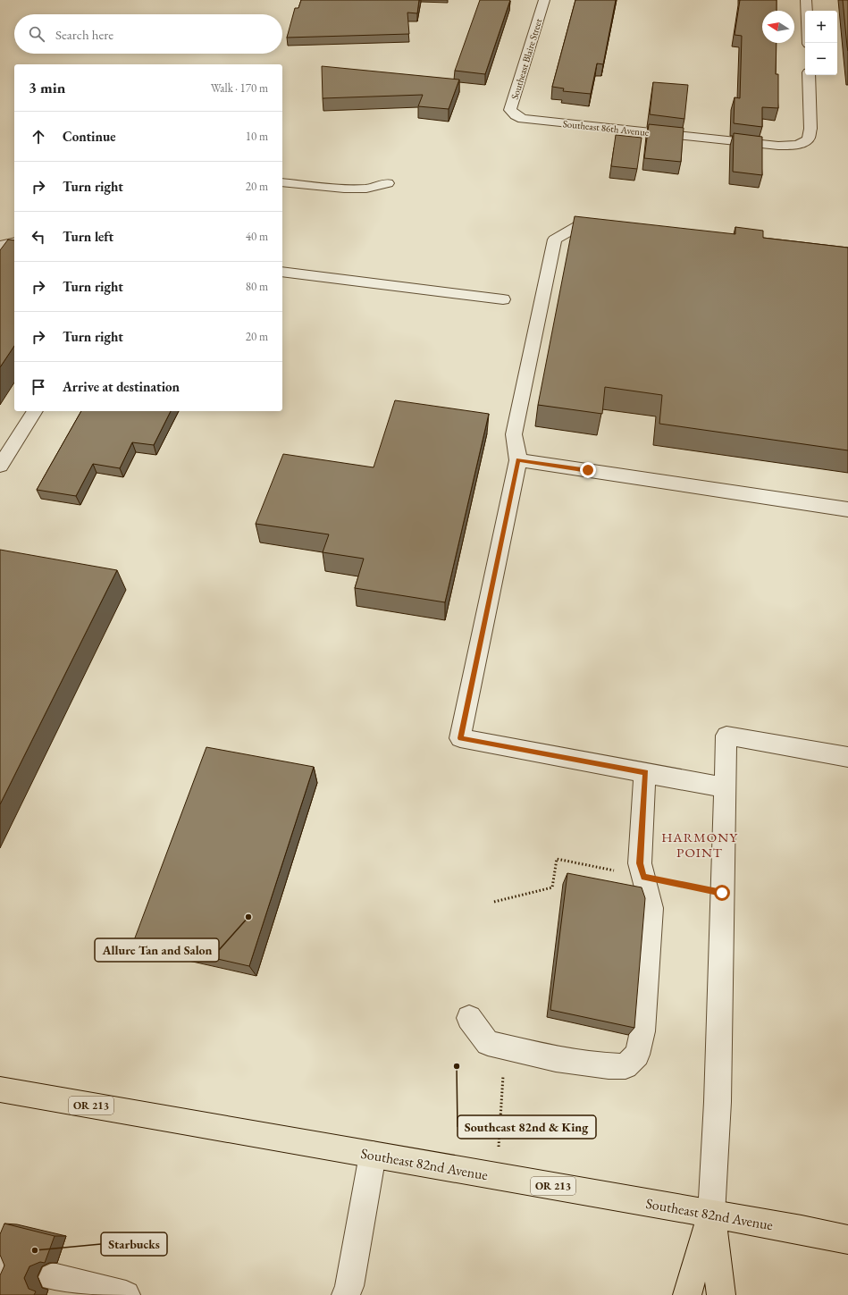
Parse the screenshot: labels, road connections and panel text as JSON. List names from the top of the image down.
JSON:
{
  "streets": {
    "main road": ["OR 213", "Southeast 82nd Avenue"],
    "street": ["Southeast Blaire Street", "Southeast 86th Avenue"]
  },
  "crossings": [
    ["Southeast Blaire Street", "Southeast 86th Avenue"]
  ],
  "districts": ["HARMONY POINT"],
  "places": ["Allure Tan and Salon", "Southeast 82nd & King", "Starbucks"],
  "north": "left",
  "page": {
    "map_buttons": ["+", "−"],
    "search": "Search here",
    "heading": ["3 min", "Walk · 170 m"],
    "list": [
      ["Continue", "10 m"],
      ["Turn right", "20 m"],
      ["Turn left", "40 m"],
      ["Turn right", "80 m"],
      ["Turn right", "20 m"],
      "Arrive at destination"
    ]
  }
}
